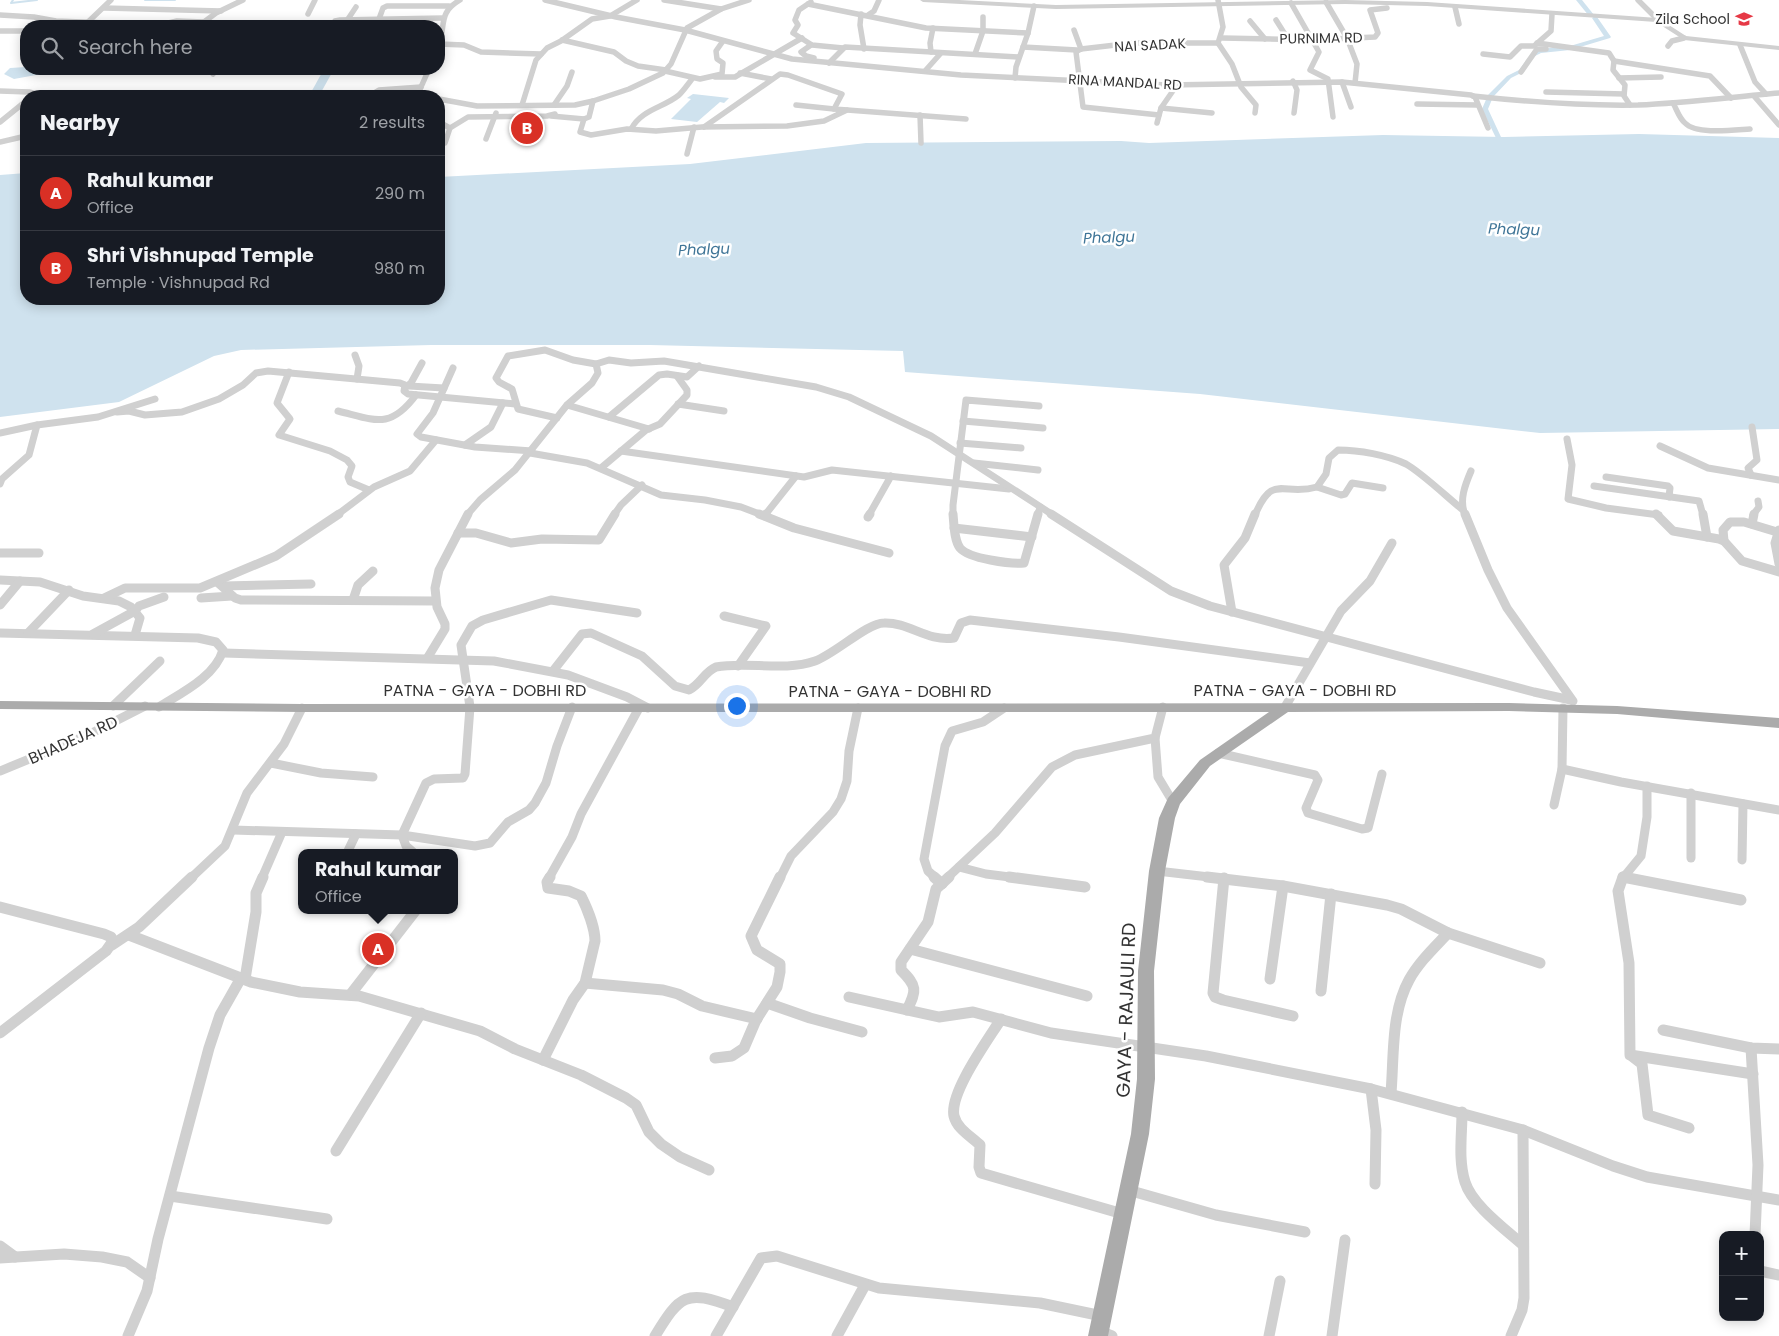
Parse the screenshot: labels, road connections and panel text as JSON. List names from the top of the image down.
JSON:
{
  "streets": {
    "main road": ["PATNA - GAYA - DOBHI RD", "GAYA - RAJAULI RD"],
    "street": [
      "PURNIMA RD",
      "NAI SADAK",
      "RINA MANDAL RD",
      "BHADEJA RD"
    ]
  },
  "crossings": [
    ["PURNIMA RD", "NAI SADAK"],
    ["PATNA - GAYA - DOBHI RD", "BHADEJA RD"],
    ["PATNA - GAYA - DOBHI RD", "GAYA - RAJAULI RD"]
  ],
  "water": ["Phalgu"],
  "places": {
    "school or university": ["Zila School"]
  },
  "page": {
    "search": "Search here",
    "heading": ["Nearby", "2 results"],
    "pins": ["B", "A"],
    "list": [
      {
        "mark": "A",
        "name": "Rahul kumar",
        "note": "Office",
        "value": "290 m"
      },
      {
        "mark": "B",
        "name": "Shri Vishnupad Temple",
        "note": "Temple · Vishnupad Rd",
        "value": "980 m"
      }
    ],
    "popup": ["Rahul kumar", "Office"],
    "map_buttons": ["+", "−"]
  }
}
